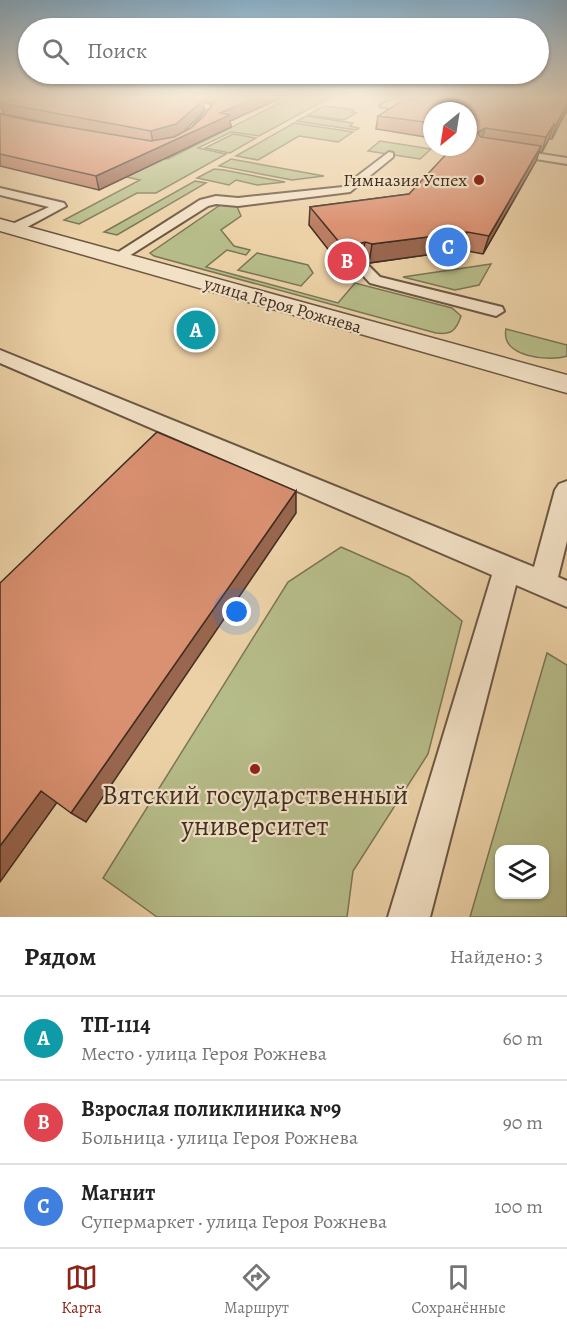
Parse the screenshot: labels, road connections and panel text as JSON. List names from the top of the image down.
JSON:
{
  "streets": {
    "street": ["улица Героя Рожнева"]
  },
  "places": ["Гимназия Успех", "Вятский государственный университет"],
  "north": "bottom left",
  "page": {
    "search": "Поиск",
    "pins": ["C", "B", "A"],
    "heading": ["Рядом", "Найдено: 3"],
    "list": [
      {
        "mark": "A",
        "name": "ТП-1114",
        "note": "Место · улица Героя Рожнева",
        "value": "60 m"
      },
      {
        "mark": "B",
        "name": "Взрослая поликлиника №9",
        "note": "Больница · улица Героя Рожнева",
        "value": "90 m"
      },
      {
        "mark": "C",
        "name": "Магнит",
        "note": "Супермаркет · улица Героя Рожнева",
        "value": "100 m"
      }
    ],
    "nav": ["Карта", "Маршрут", "Сохранённые"]
  }
}
